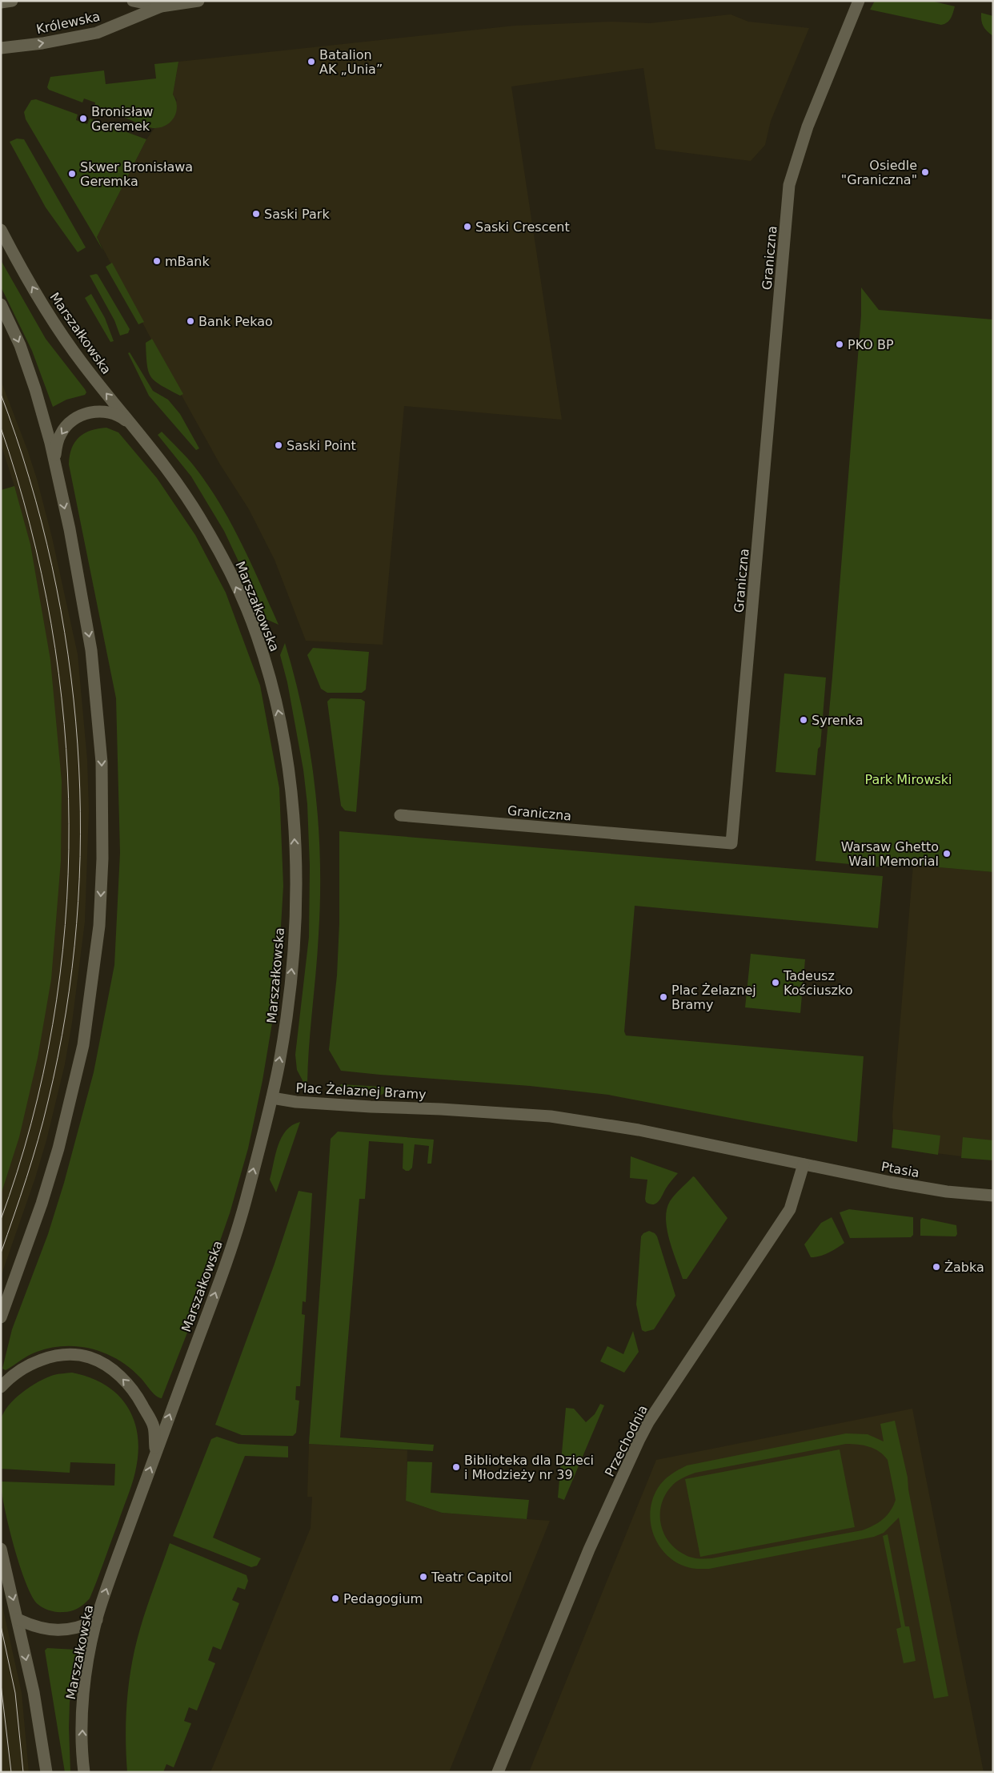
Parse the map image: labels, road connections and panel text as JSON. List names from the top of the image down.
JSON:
{
  "streets": {
    "main road": [
      "Królewska",
      "Graniczna",
      "Marszałkowska",
      "Plac Żelaznej Bramy",
      "Ptasia",
      "Przechodnia"
    ]
  },
  "crossings": [
    ["Marszałkowska", "Plac Żelaznej Bramy"],
    ["Plac Żelaznej Bramy", "Ptasia"],
    ["Plac Żelaznej Bramy", "Przechodnia"],
    ["Ptasia", "Przechodnia"]
  ],
  "one_way": ["Królewska", "Marszałkowska"],
  "parks": ["Park Mirowski"],
  "places": [
    "Batalion AK „Unia”",
    "Bronisław Geremek",
    "Osiedle \"Graniczna\"",
    "Skwer Bronisława Geremka",
    "Saski Park",
    "Saski Crescent",
    "mBank",
    "Bank Pekao",
    "PKO BP",
    "Saski Point",
    "Syrenka",
    "Warsaw Ghetto Wall Memorial",
    "Tadeusz Kościuszko",
    "Plac Żelaznej Bramy",
    "Żabka",
    "Biblioteka dla Dzieci i Młodzieży nr 39",
    "Teatr Capitol",
    "Pedagogium"
  ]
}
